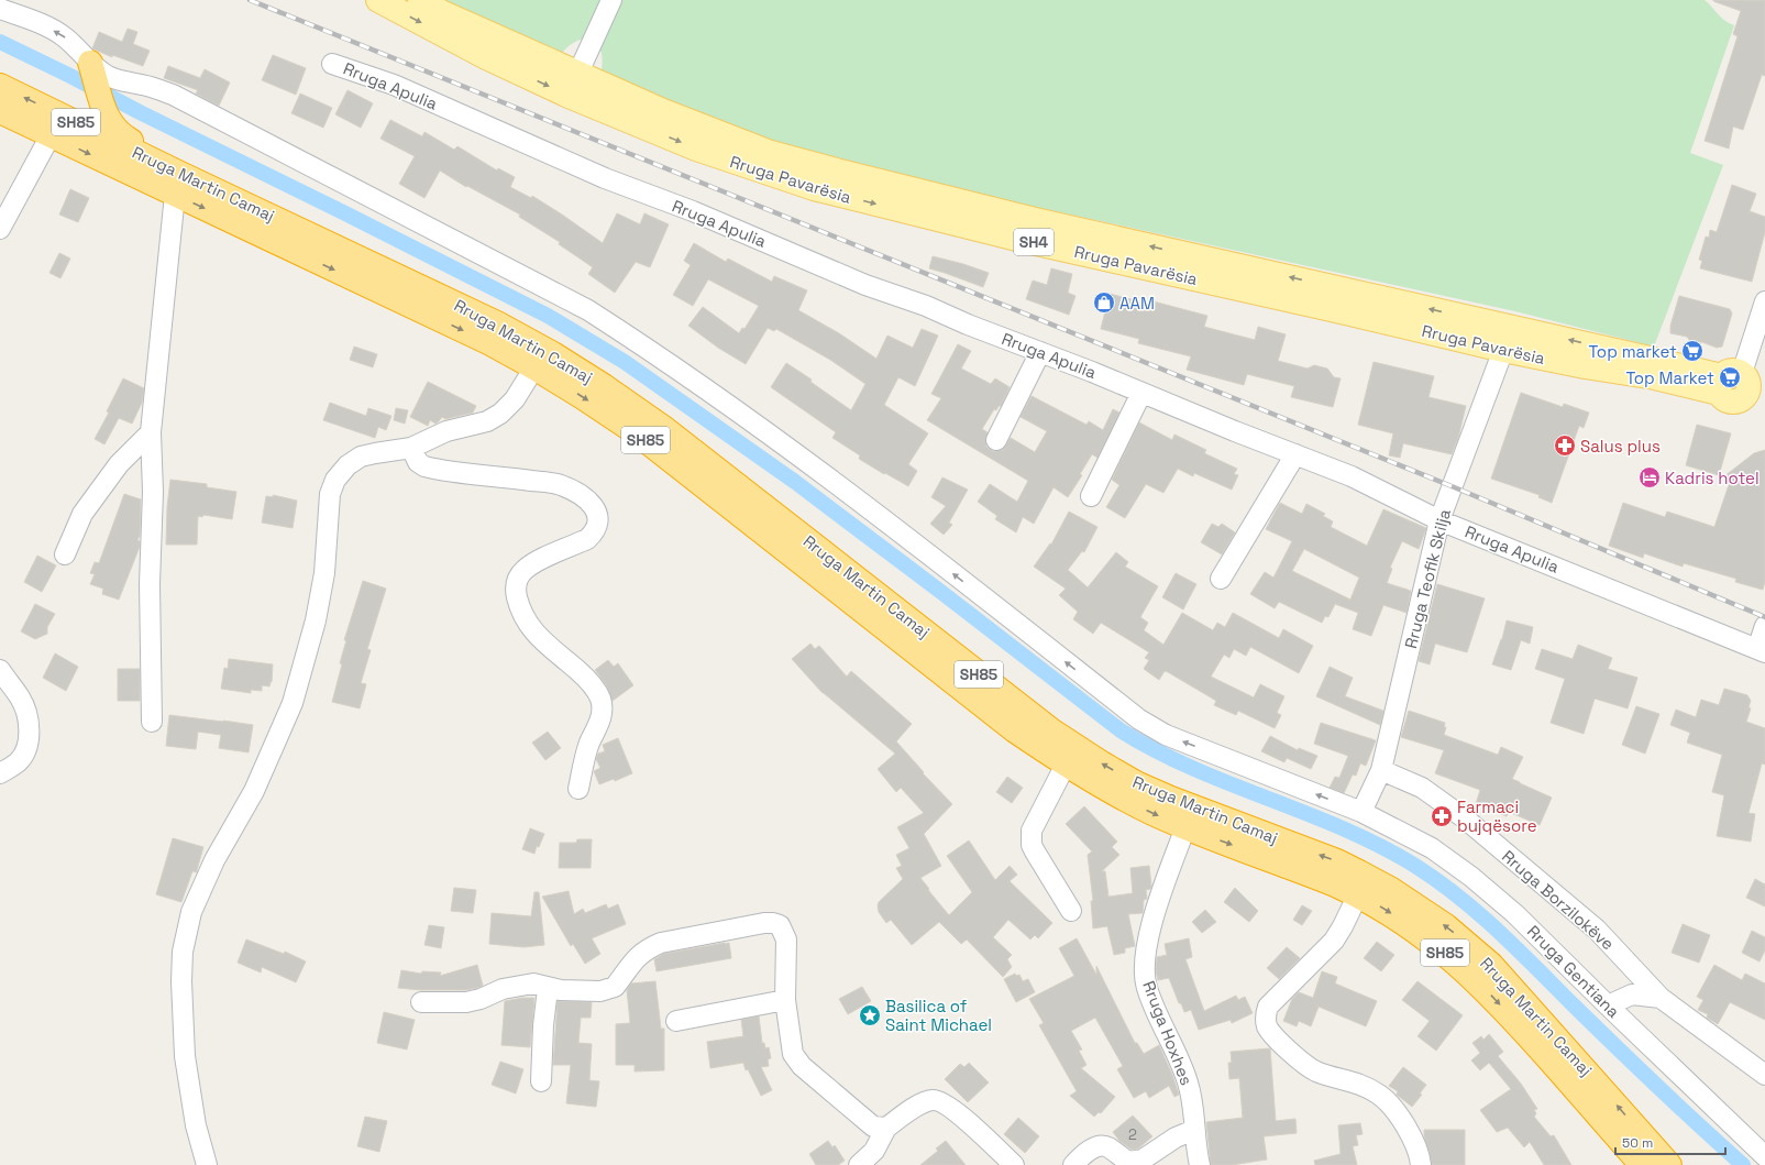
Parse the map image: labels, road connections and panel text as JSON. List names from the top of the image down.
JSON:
{
  "streets": {
    "highway": ["SH85", "Rruga Martin Camaj"],
    "main road": ["Rruga Pavarësia", "SH4"],
    "street": [
      "Rruga Apulia",
      "Rruga Teofik Skilja",
      "Rruga Borzilokëve",
      "Rruga Gentiana",
      "Rruga Hoxhes"
    ]
  },
  "crossings": [
    ["Rruga Apulia", "Rruga Teofik Skilja"],
    ["Rruga Pavarësia", "Rruga Teofik Skilja"],
    ["Rruga Martin Camaj", "Rruga Hoxhes"],
    ["Rruga Teofik Skilja", "Rruga Borzilokëve"],
    ["Rruga Teofik Skilja", "Rruga Gentiana"],
    ["Rruga Borzilokëve", "Rruga Gentiana"]
  ],
  "one_way": ["Rruga Gentiana"],
  "places": {
    "shop": ["AAM"],
    "supermarket": ["Top market", "Top Market"],
    "pharmacy": ["Salus plus", "Farmaci bujqësore"],
    "hotel": ["Kadris hotel"],
    "place": ["Basilica of Saint Michael"]
  },
  "house_numbers": ["2"],
  "scale_bar": "50 m"
}
